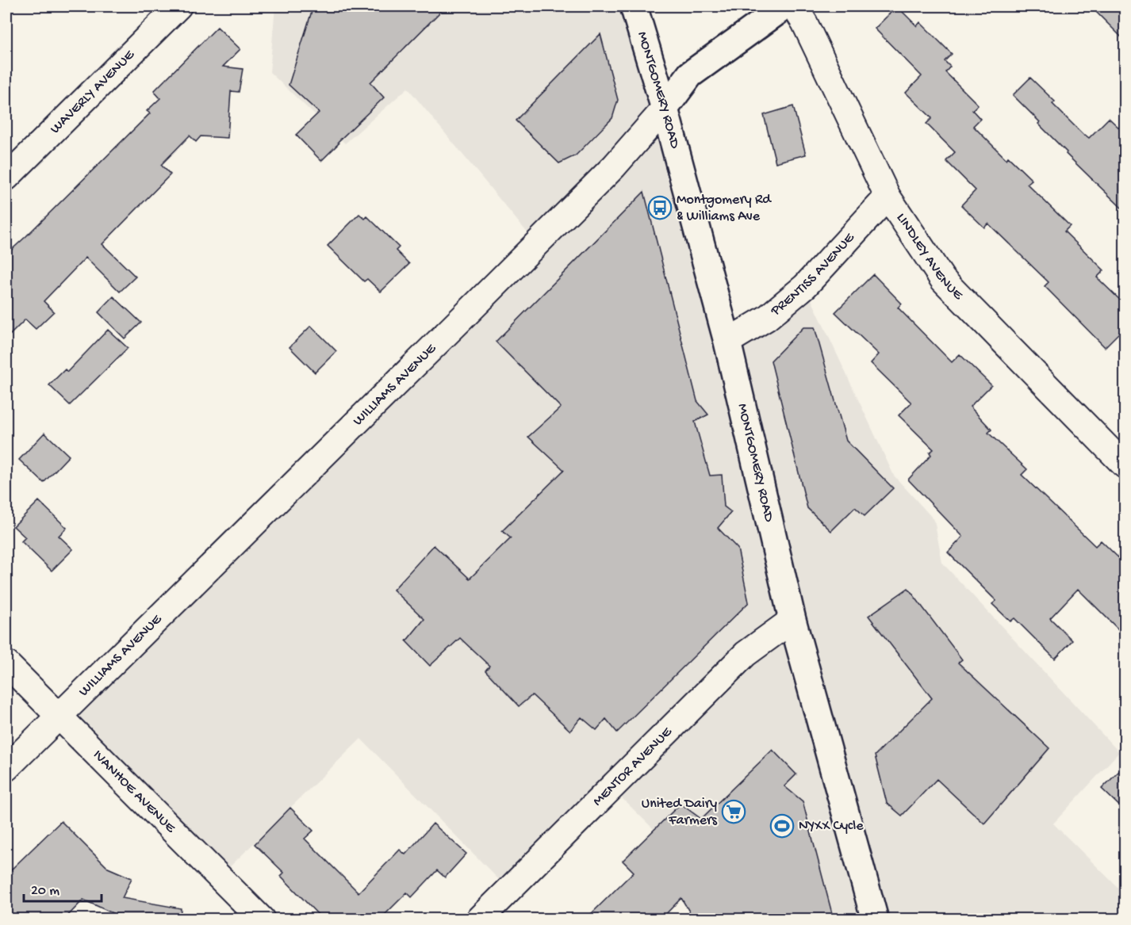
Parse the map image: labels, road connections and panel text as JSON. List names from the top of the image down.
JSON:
{
  "streets": {
    "main road": ["MONTGOMERY ROAD", "WILLIAMS AVENUE"],
    "street": [
      "WAVERLY AVENUE",
      "LINDLEY AVENUE",
      "PRENTISS AVENUE",
      "MENTOR AVENUE",
      "IVANHOE AVENUE"
    ]
  },
  "crossings": [
    ["MONTGOMERY ROAD", "PRENTISS AVENUE"],
    ["MONTGOMERY ROAD", "WILLIAMS AVENUE"],
    ["MONTGOMERY ROAD", "MENTOR AVENUE"],
    ["LINDLEY AVENUE", "PRENTISS AVENUE"],
    ["WILLIAMS AVENUE", "IVANHOE AVENUE"]
  ],
  "places": {
    "bus stop": ["Montgomery Rd & Williams Ave"],
    "supermarket": ["United Dairy Farmers"],
    "sports": ["NYXX Cycle"]
  },
  "scale_bar": "20 m"
}
